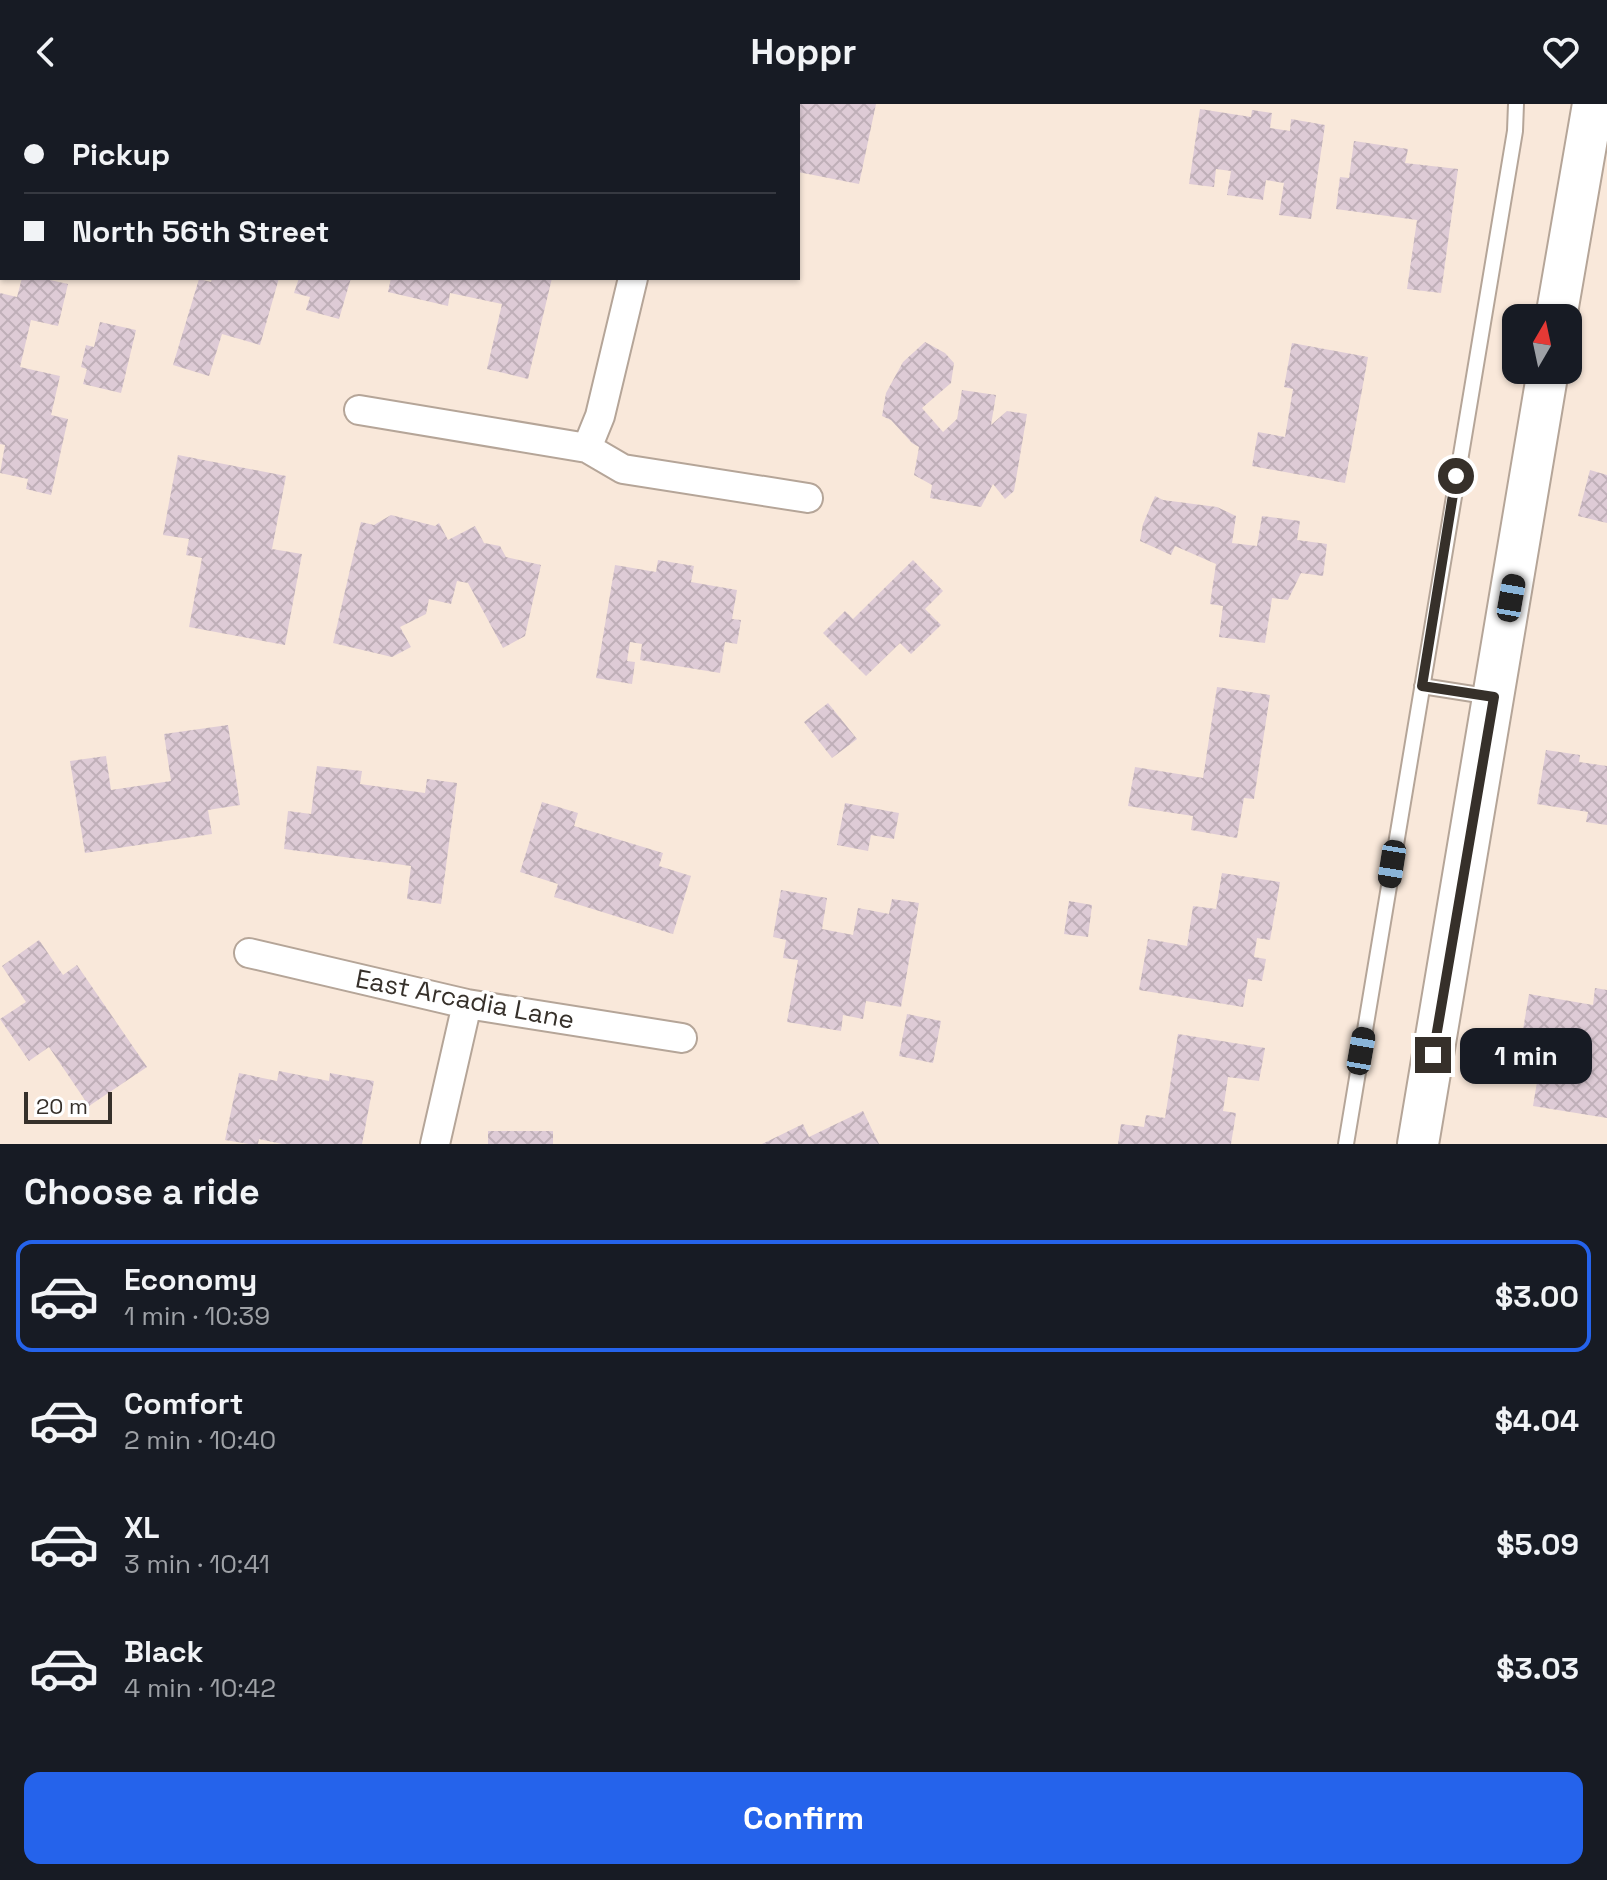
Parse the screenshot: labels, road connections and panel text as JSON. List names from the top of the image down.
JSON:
{
  "streets": {
    "street": ["East Arcadia Lane"]
  },
  "scale_bar": "20 m",
  "north": "top",
  "page": {
    "header": "Hoppr",
    "banner": ["Pickup", "North 56th Street"],
    "bubble": "1 min",
    "scale": "20 m",
    "heading": "Choose a ride",
    "list": [
      {
        "name": "Economy",
        "note": "1 min · 10:39",
        "value": "$3.00"
      },
      {
        "name": "Comfort",
        "note": "2 min · 10:40",
        "value": "$4.04"
      },
      {
        "name": "XL",
        "note": "3 min · 10:41",
        "value": "$5.09"
      },
      {
        "name": "Black",
        "note": "4 min · 10:42",
        "value": "$3.03"
      }
    ],
    "buttons": "Confirm"
  }
}
